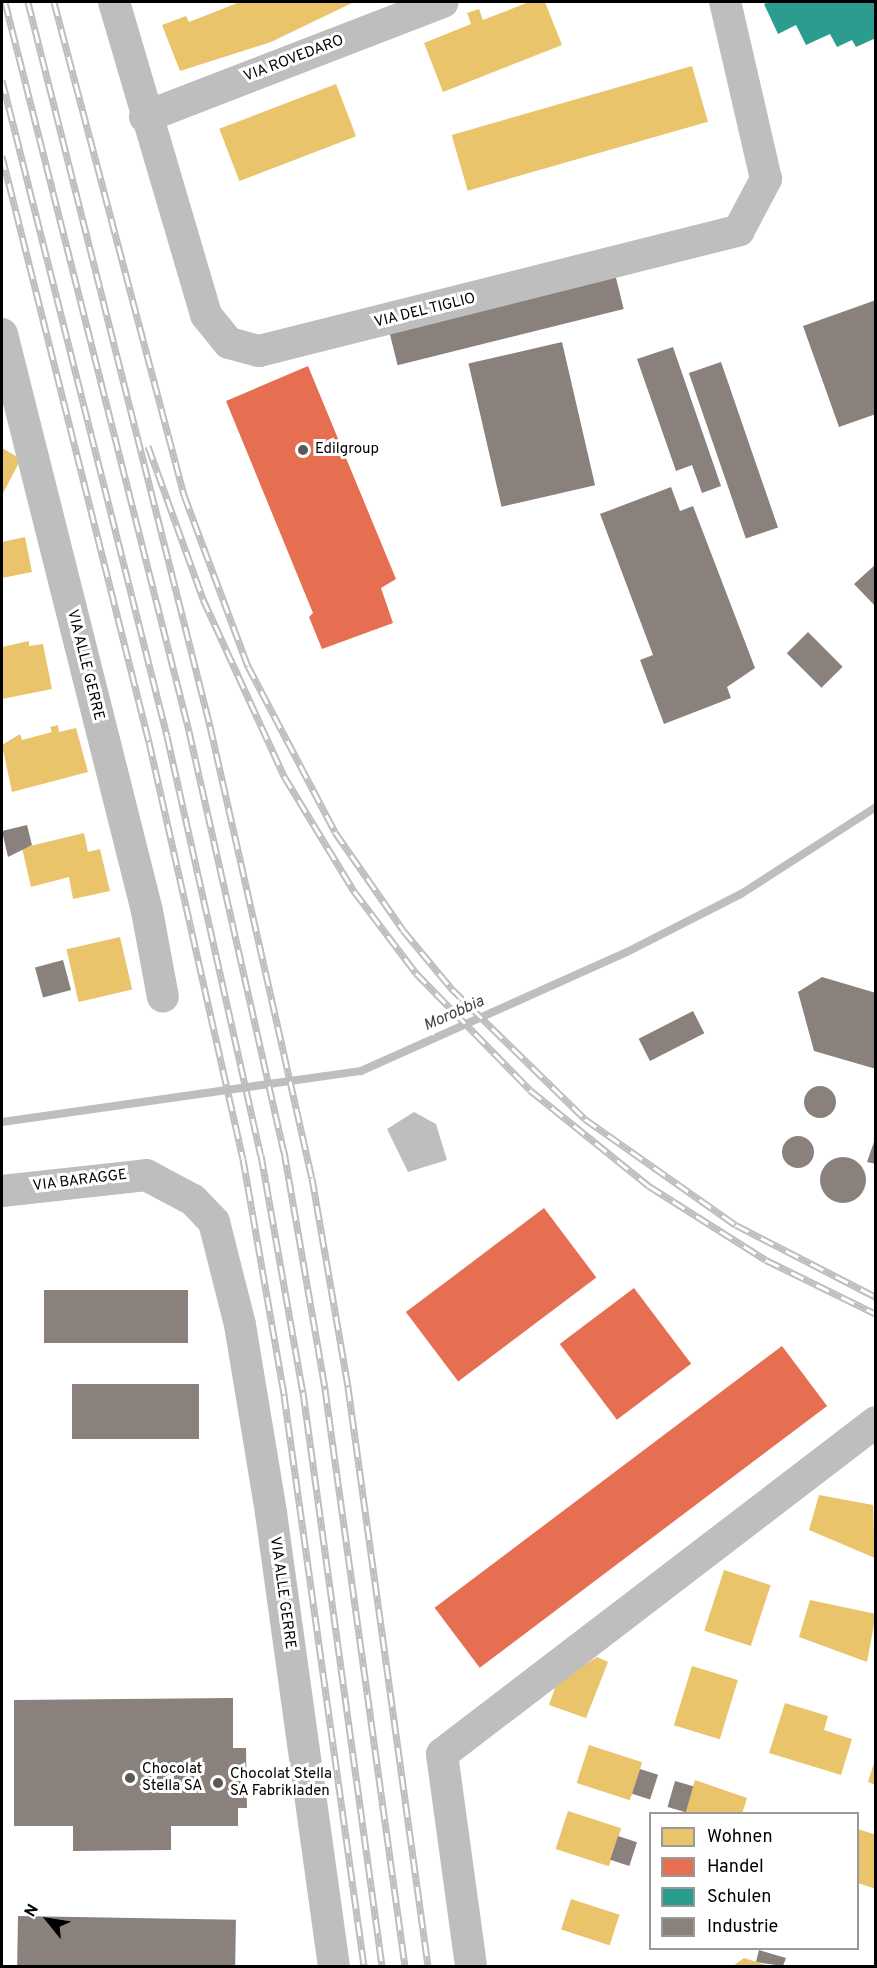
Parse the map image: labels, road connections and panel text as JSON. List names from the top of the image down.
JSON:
{
  "streets": {
    "street": [
      "VIA ROVEDARO",
      "VIA DEL TIGLIO",
      "VIA ALLE GERRE",
      "VIA BARAGGE"
    ]
  },
  "crossings": [
    ["VIA ROVEDARO", "VIA DEL TIGLIO"],
    ["VIA ALLE GERRE", "VIA BARAGGE"]
  ],
  "water": ["Morobbia"],
  "places": ["Edilgroup", "Chocolat Stella SA", "Chocolat Stella SA Fabrikladen"],
  "legend": [
    "Wohnen",
    "Handel",
    "Schulen",
    "Industrie"
  ],
  "north": "top left"
}
